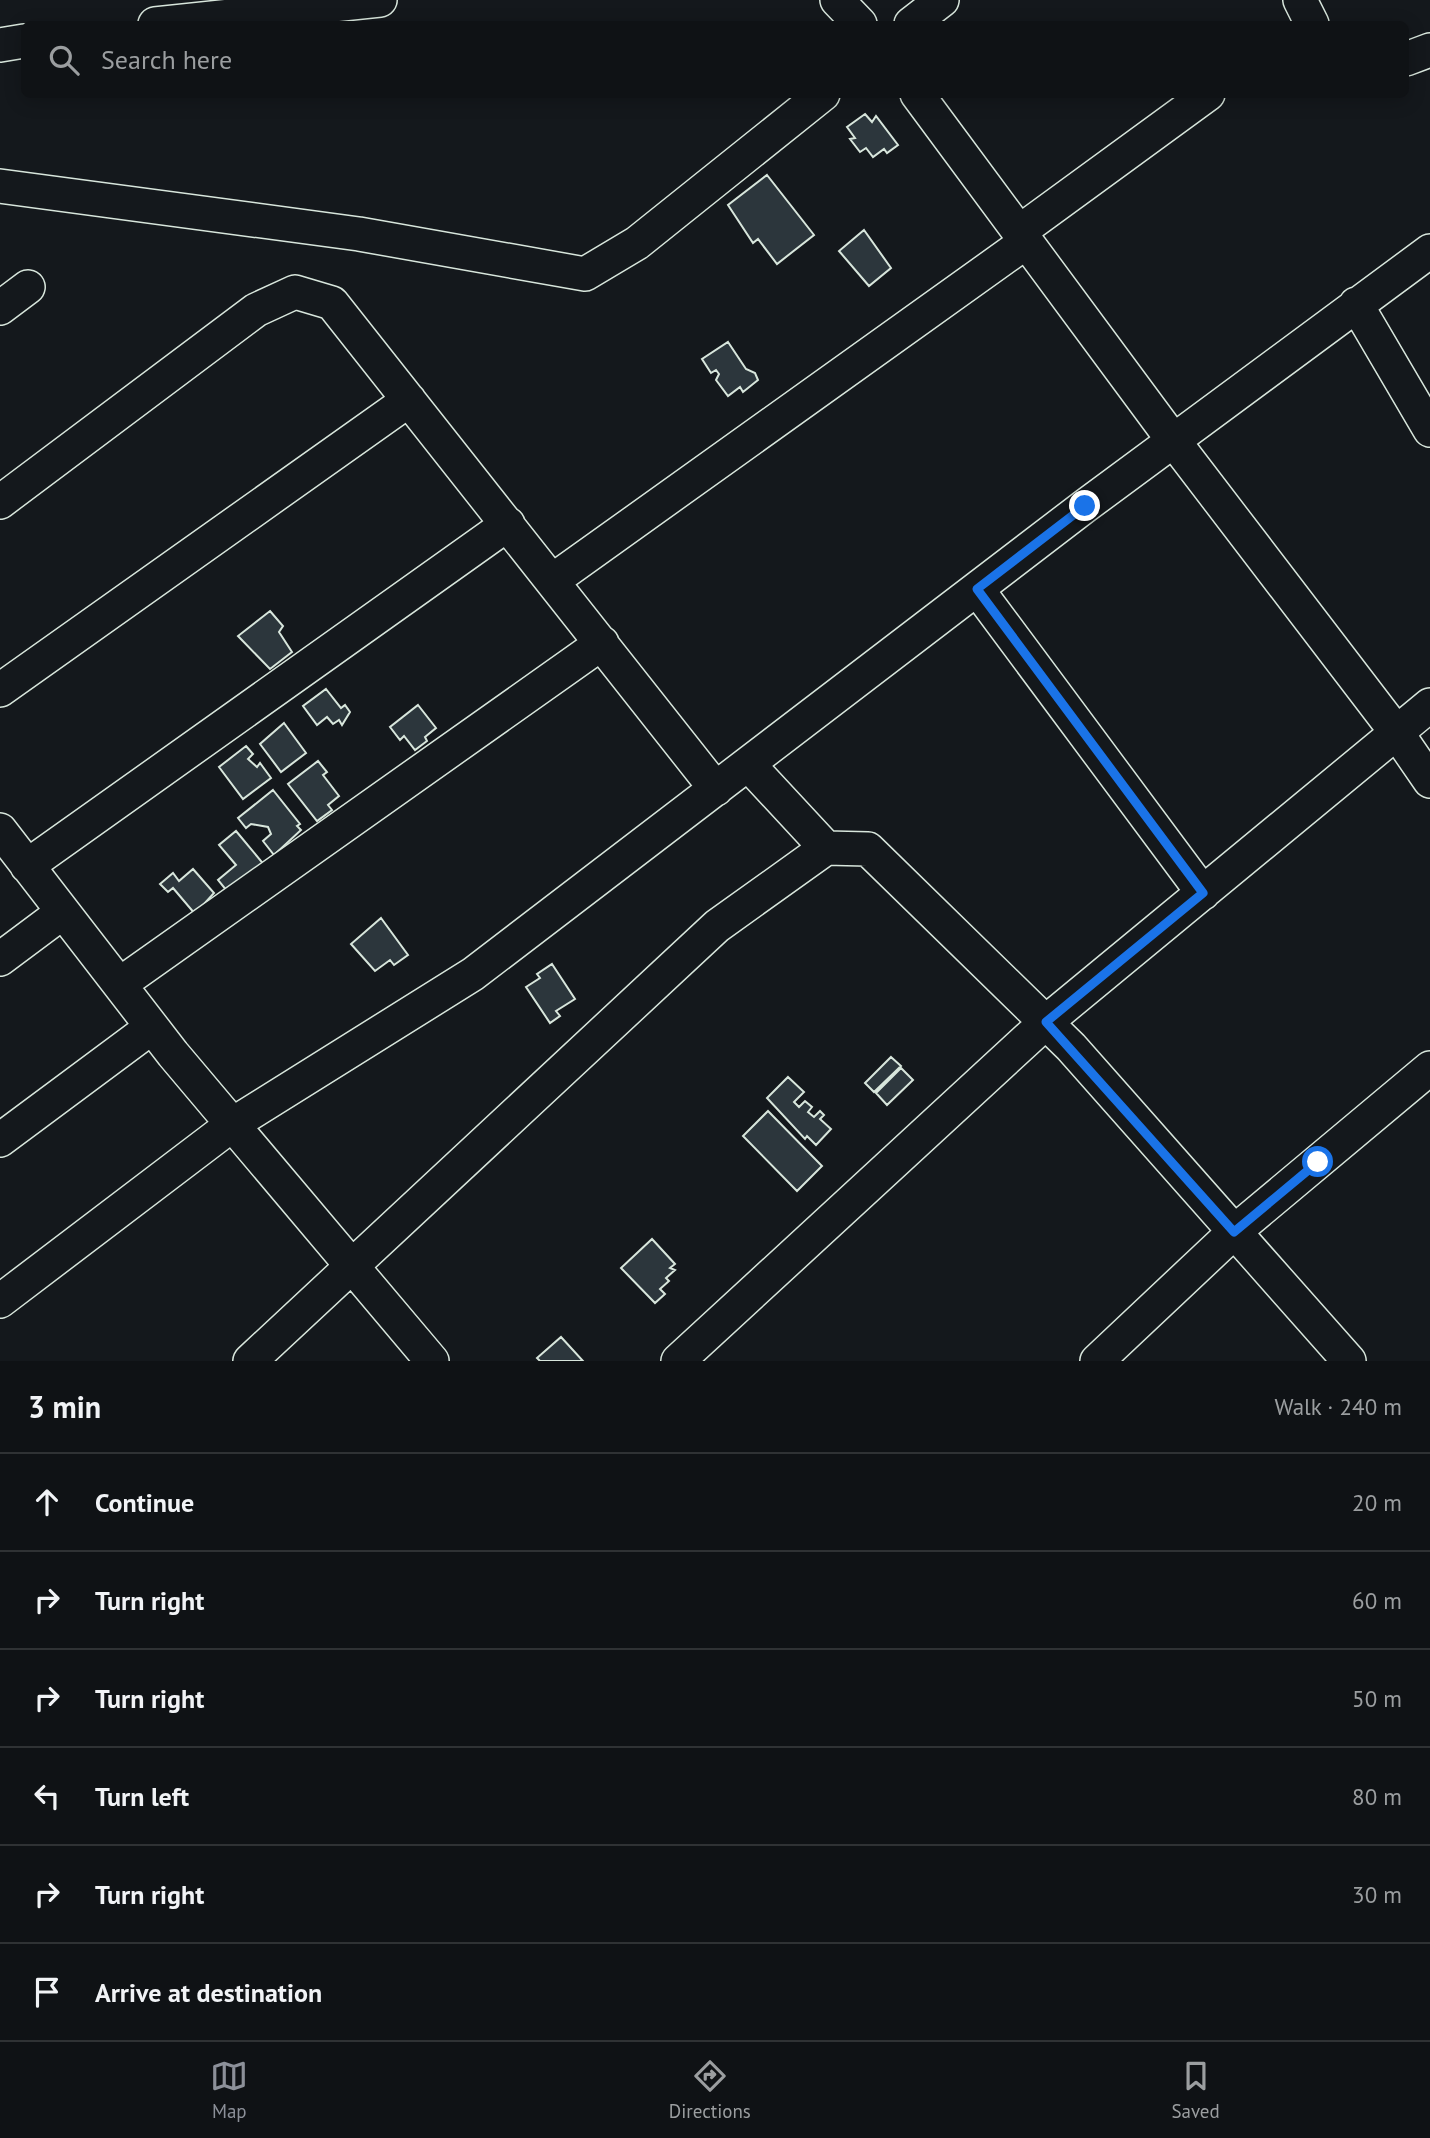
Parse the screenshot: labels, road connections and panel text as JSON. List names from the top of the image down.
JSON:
{
  "page": {
    "search": "Search here",
    "heading": ["3 min", "Walk · 240 m"],
    "list": [
      ["Continue", "20 m"],
      ["Turn right", "60 m"],
      ["Turn right", "50 m"],
      ["Turn left", "80 m"],
      ["Turn right", "30 m"],
      "Arrive at destination"
    ],
    "nav": ["Map", "Directions", "Saved"]
  }
}
